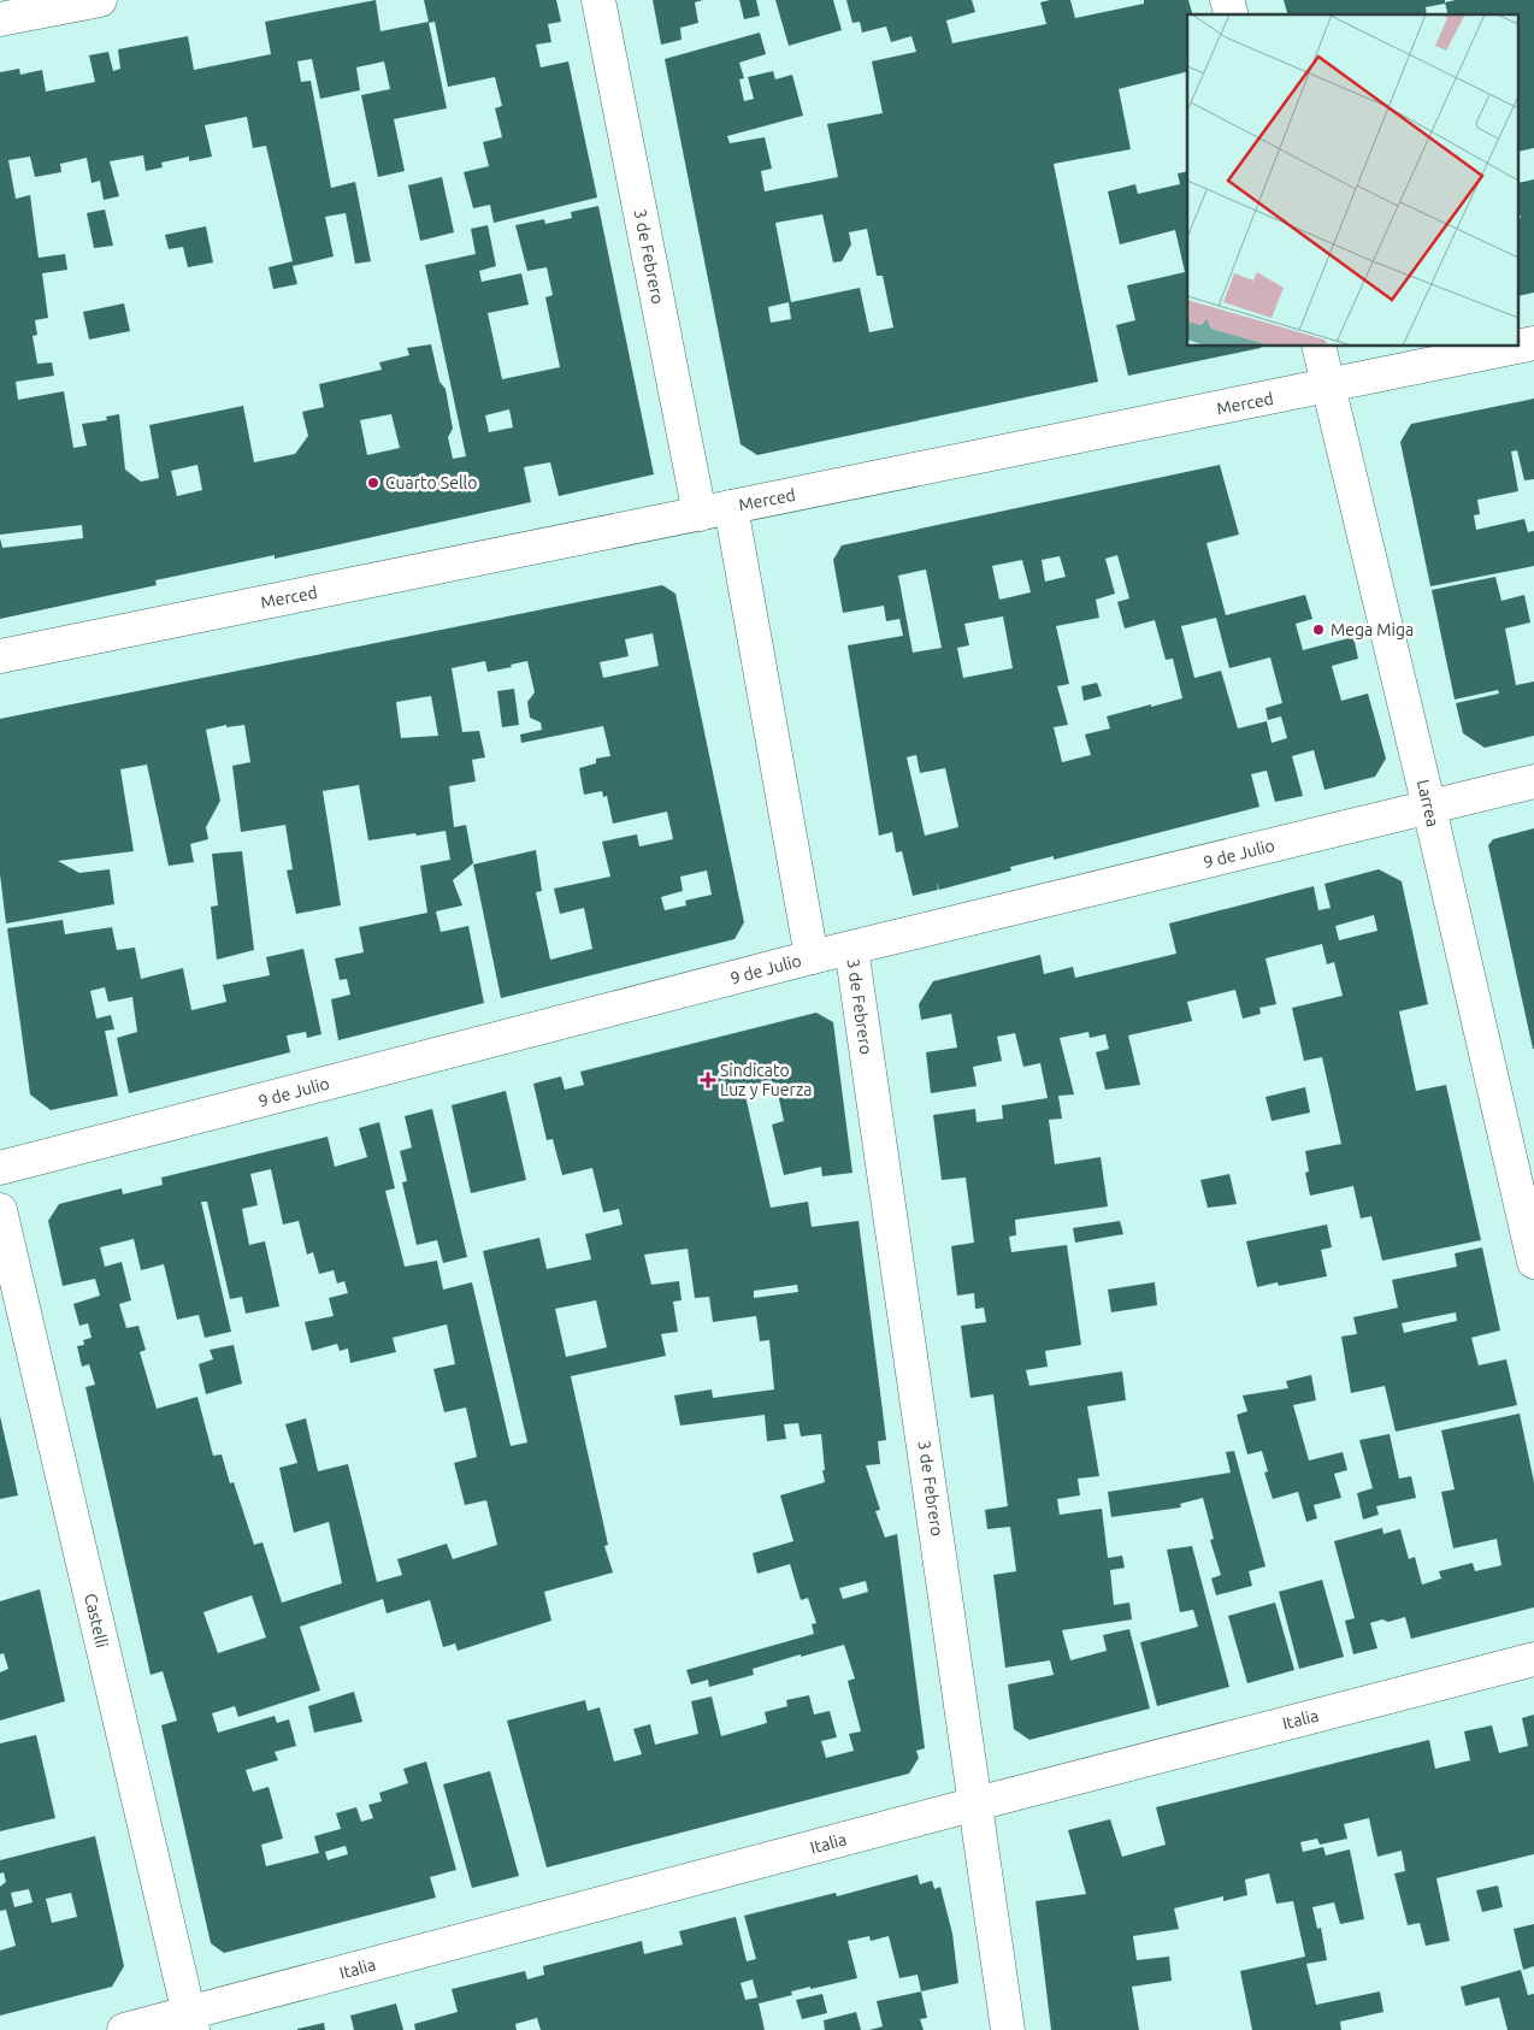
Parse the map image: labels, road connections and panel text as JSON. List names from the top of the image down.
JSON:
{
  "streets": {
    "street": [
      "3 de Febrero",
      "Merced",
      "Larrea",
      "9 de Julio",
      "Castelli",
      "Italia"
    ]
  },
  "crossings": [
    ["3 de Febrero", "Merced"],
    ["3 de Febrero", "9 de Julio"],
    ["3 de Febrero", "Italia"],
    ["Merced", "Larrea"],
    ["Larrea", "9 de Julio"],
    ["Castelli", "Italia"]
  ],
  "places": {
    "other": ["Cuarto Sello", "Mega Miga"],
    "health": ["Sindicato Luz y Fuerza"]
  }
}
